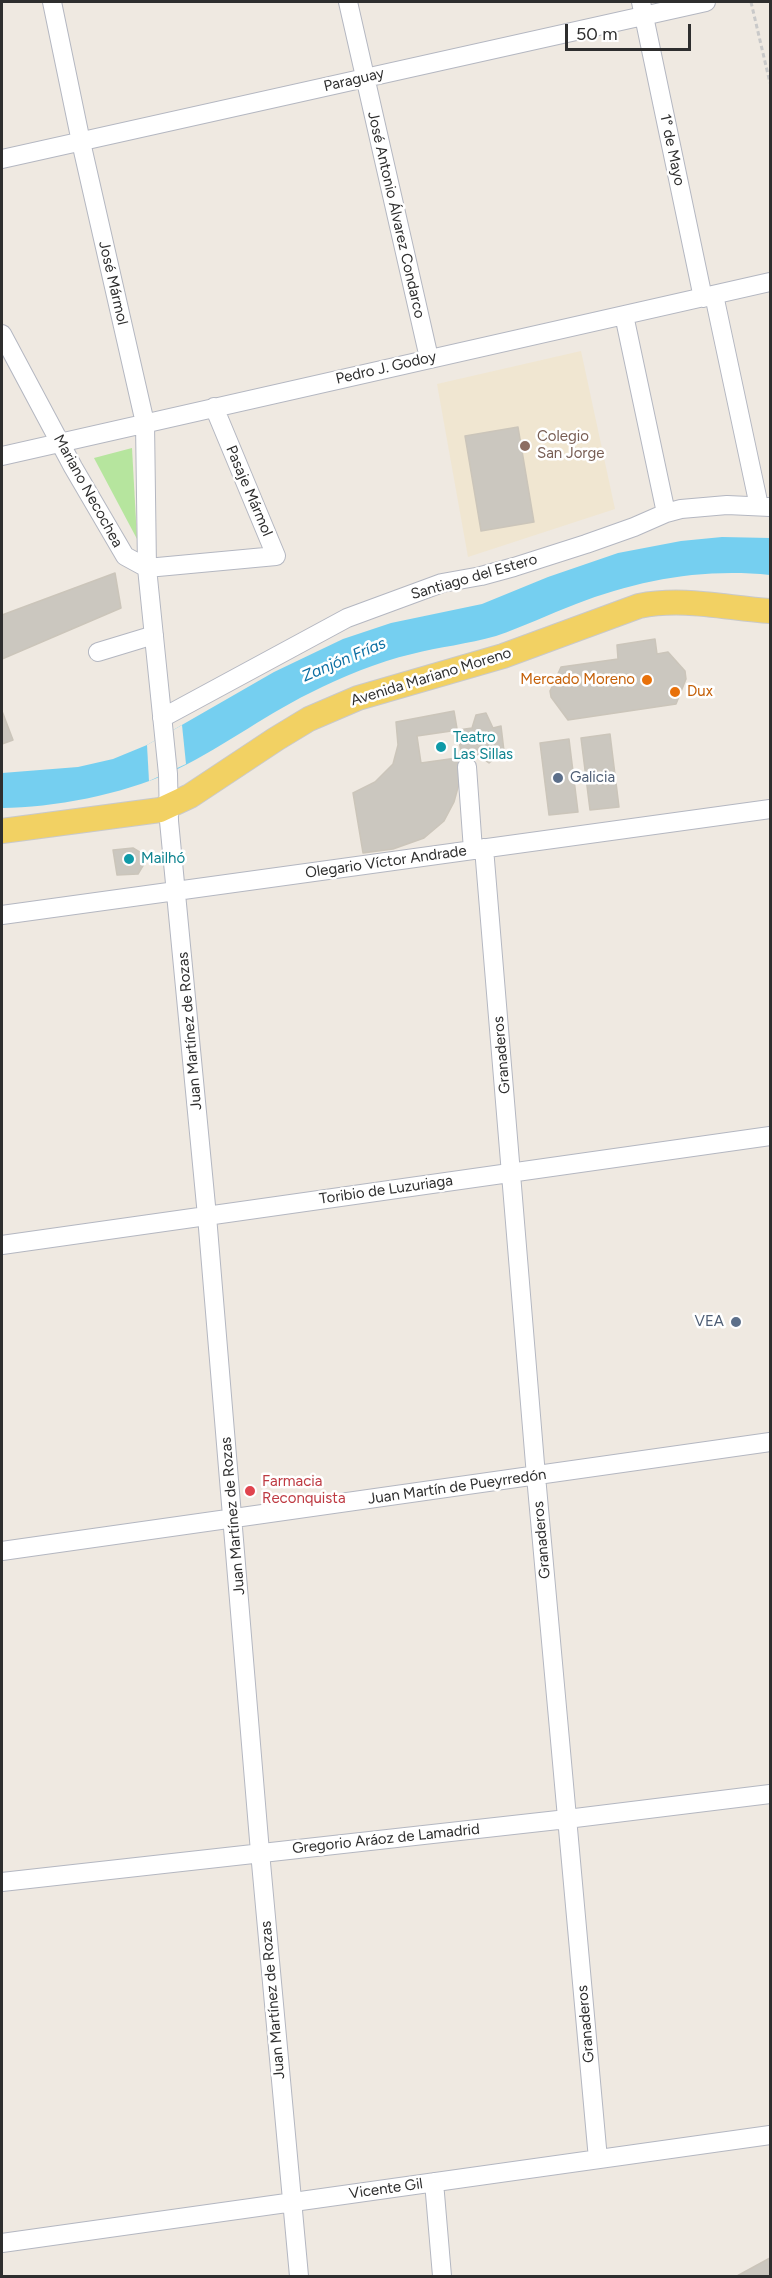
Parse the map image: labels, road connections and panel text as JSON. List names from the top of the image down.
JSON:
{
  "streets": {
    "main road": ["Avenida Mariano Moreno"],
    "street": [
      "Paraguay",
      "1° de Mayo",
      "José Antonio Álvarez Condarco",
      "José Mármol",
      "Pedro J. Godoy",
      "Mariano Necochea",
      "Pasaje Mármol",
      "Santiago del Estero",
      "Olegario Víctor Andrade",
      "Juan Martínez de Rozas",
      "Granaderos",
      "Toribio de Luzuriaga",
      "Juan Martín de Pueyrredón",
      "Gregorio Aráoz de Lamadrid",
      "Vicente Gil"
    ]
  },
  "crossings": [
    ["Paraguay", "1° de Mayo"],
    ["Paraguay", "José Antonio Álvarez Condarco"],
    ["Paraguay", "José Mármol"],
    ["1° de Mayo", "Pedro J. Godoy"],
    ["1° de Mayo", "Santiago del Estero"],
    ["José Antonio Álvarez Condarco", "Pedro J. Godoy"],
    ["José Mármol", "Pedro J. Godoy"],
    ["José Mármol", "Mariano Necochea"],
    ["José Mármol", "Pasaje Mármol"],
    ["Pedro J. Godoy", "Mariano Necochea"],
    ["Pedro J. Godoy", "Pasaje Mármol"],
    ["Mariano Necochea", "Pasaje Mármol"],
    ["Santiago del Estero", "Juan Martínez de Rozas"],
    ["Avenida Mariano Moreno", "Juan Martínez de Rozas"],
    ["Olegario Víctor Andrade", "Juan Martínez de Rozas"],
    ["Olegario Víctor Andrade", "Granaderos"],
    ["Juan Martínez de Rozas", "Toribio de Luzuriaga"],
    ["Juan Martínez de Rozas", "Juan Martín de Pueyrredón"],
    ["Juan Martínez de Rozas", "Gregorio Aráoz de Lamadrid"],
    ["Juan Martínez de Rozas", "Vicente Gil"],
    ["Granaderos", "Toribio de Luzuriaga"],
    ["Granaderos", "Juan Martín de Pueyrredón"],
    ["Granaderos", "Gregorio Aráoz de Lamadrid"],
    ["Granaderos", "Vicente Gil"]
  ],
  "water": ["Zanjón Frías"],
  "places": [
    "Colegio San Jorge",
    "Mercado Moreno",
    "Dux",
    "Teatro Las Sillas",
    "Galicia",
    "Mailhó",
    "VEA",
    "Farmacia Reconquista"
  ],
  "scale_bar": "50 m"
}
